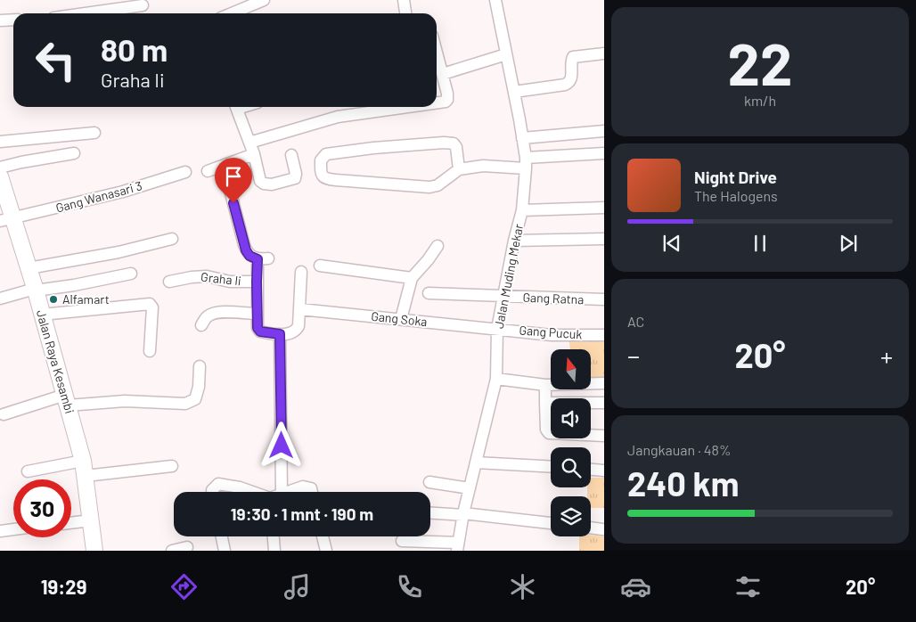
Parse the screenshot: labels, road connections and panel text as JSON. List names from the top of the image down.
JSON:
{
  "streets": {
    "street": [
      "Gang Wanasari 3",
      "Jalan Muding Mekar",
      "Graha Ii",
      "Gang Ratna",
      "Gang Soka",
      "Gang Pucuk",
      "Jalan Raya Kesambi"
    ]
  },
  "crossings": [
    ["Gang Wanasari 3", "Jalan Raya Kesambi"],
    ["Jalan Muding Mekar", "Gang Ratna"],
    ["Jalan Muding Mekar", "Gang Soka"],
    ["Jalan Muding Mekar", "Gang Pucuk"],
    ["Gang Soka", "Gang Pucuk"]
  ],
  "places": ["Alfamart"],
  "north": "top",
  "page": {
    "tile": [
      ["22", "km/h"],
      "AC",
      ["Jangkauan · 48%", "240 km"]
    ],
    "turn": ["80 m", "Graha Ii"],
    "song": ["Night Drive", "The Halogens"],
    "heat": ["−", "20°", "+"],
    "limit": "30",
    "trip": "19:30 · 1 mnt · 190 m",
    "tabs": ["19:29", "20°"]
  }
}
